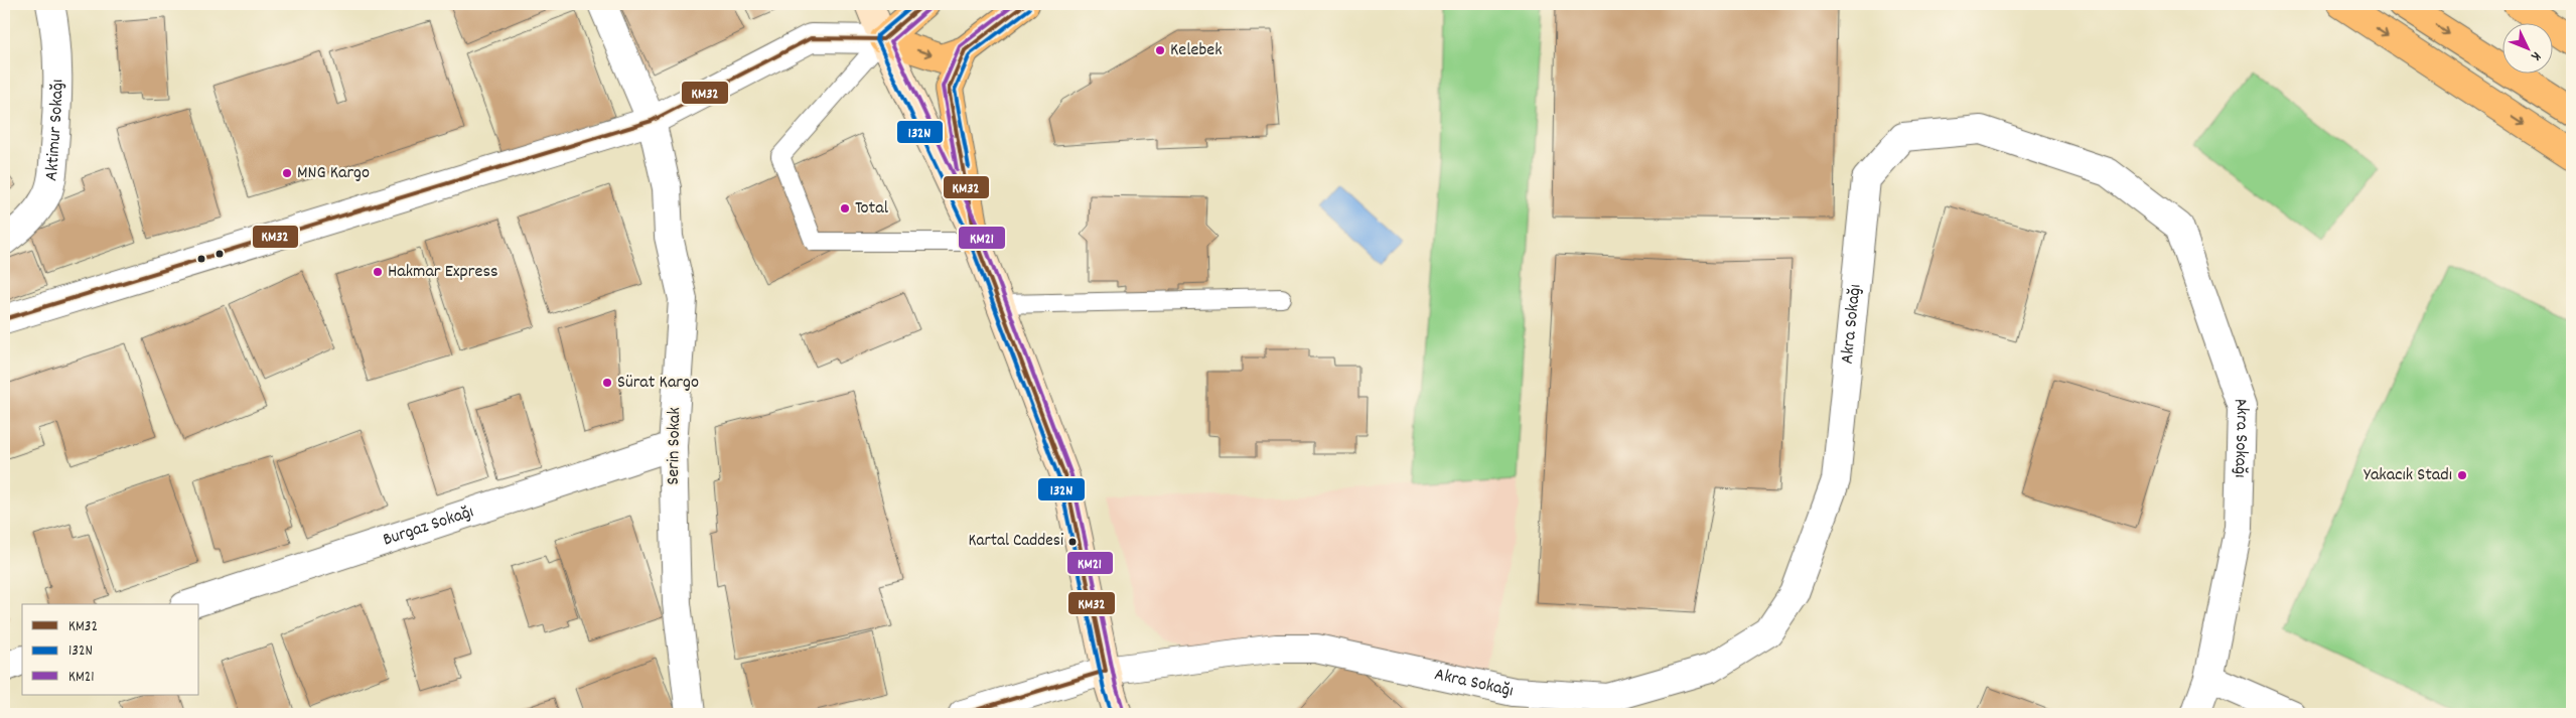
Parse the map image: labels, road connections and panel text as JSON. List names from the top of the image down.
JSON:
{
  "streets": {
    "street": [
      "Aktimur Sokağı",
      "Akra Sokağı",
      "Serin Sokak",
      "Burgaz Sokağı"
    ]
  },
  "crossings": [
    ["Serin Sokak", "Burgaz Sokağı"]
  ],
  "places": [
    "Kelebek",
    "MNG Kargo",
    "Total",
    "Hakmar Express",
    "Sürat Kargo",
    "Yakacık Stadı",
    "Kartal Caddesi"
  ],
  "lines": ["transit line KM32", "transit line 132N", "transit line KM21"],
  "legend": ["KM32", "132N", "KM21"],
  "north": "bottom right"
}
